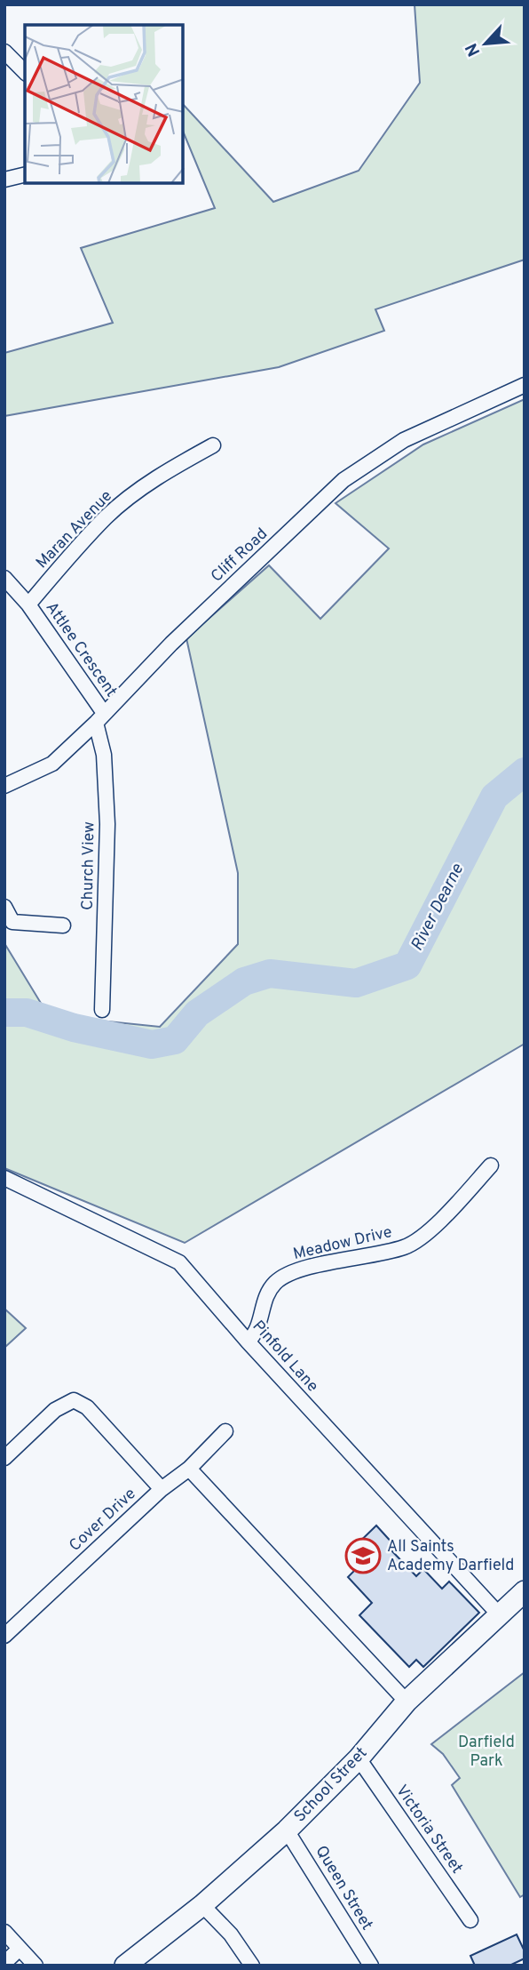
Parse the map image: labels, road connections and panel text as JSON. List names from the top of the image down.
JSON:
{
  "streets": {
    "street": [
      "Maran Avenue",
      "Cliff Road",
      "Attlee Crescent",
      "Church View",
      "Meadow Drive",
      "Pinfold Lane",
      "Cover Drive",
      "School Street",
      "Victoria Street",
      "Queen Street"
    ]
  },
  "crossings": [
    ["Maran Avenue", "Attlee Crescent"],
    ["Cliff Road", "Attlee Crescent"],
    ["Cliff Road", "Church View"],
    ["Attlee Crescent", "Church View"],
    ["Meadow Drive", "Pinfold Lane"],
    ["Pinfold Lane", "School Street"],
    ["School Street", "Victoria Street"],
    ["School Street", "Queen Street"]
  ],
  "water": ["River Dearne"],
  "parks": ["Darfield Park"],
  "places": {
    "school or university": ["All Saints Academy Darfield"]
  },
  "north": "bottom left"
}
